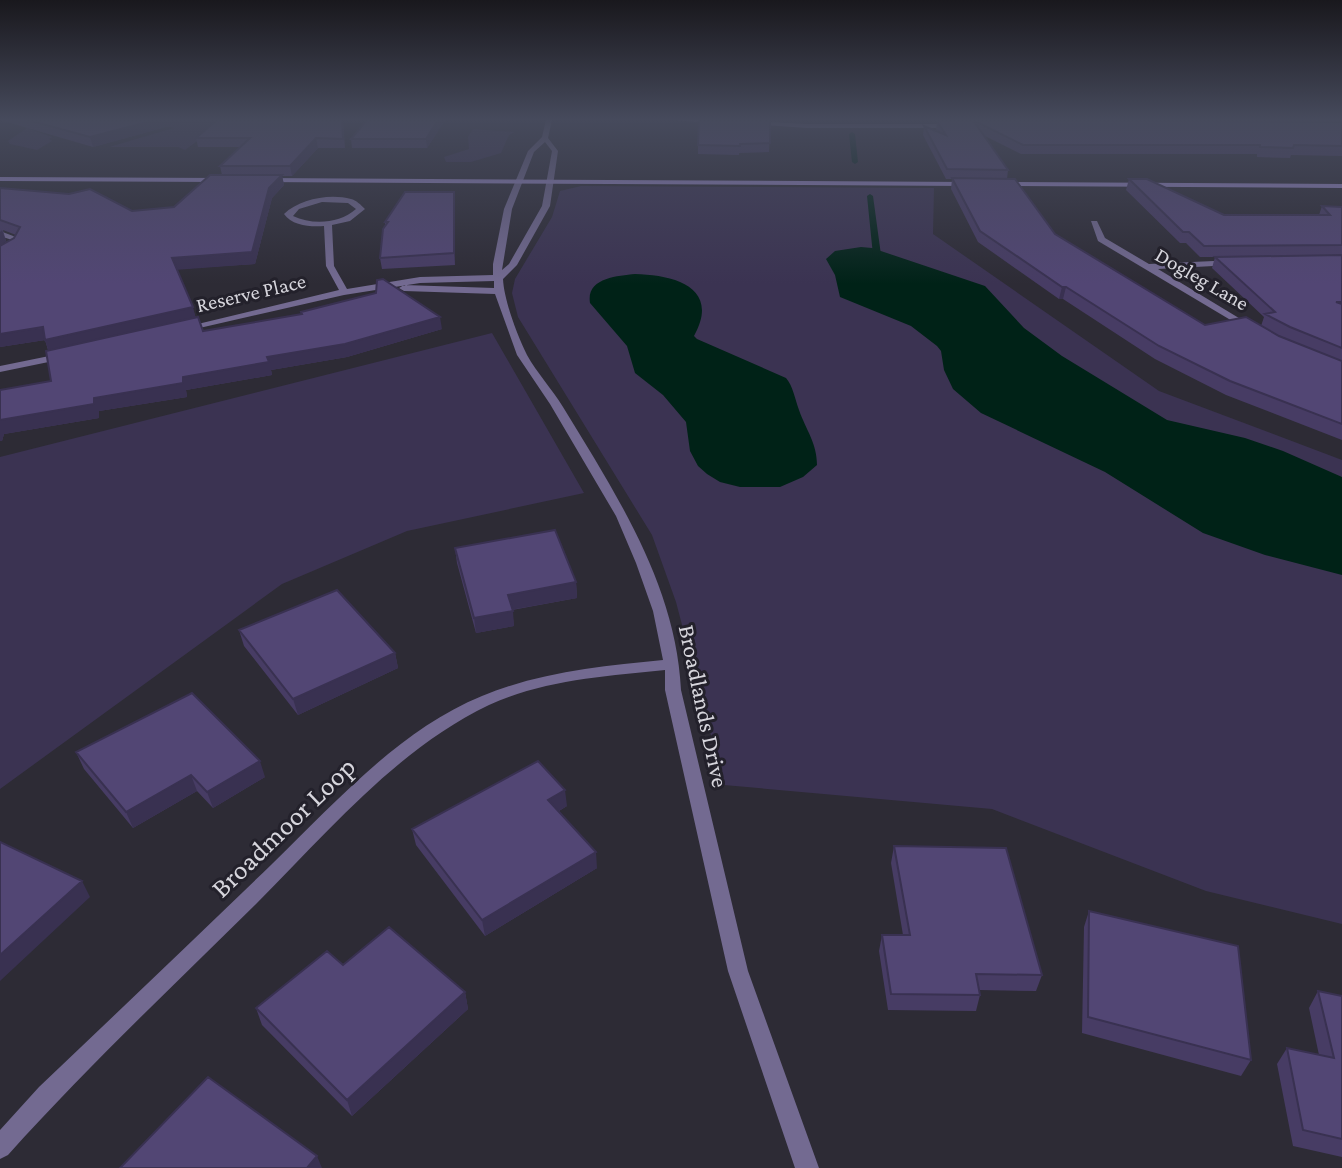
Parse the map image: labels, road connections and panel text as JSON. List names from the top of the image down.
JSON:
{
  "streets": {
    "street": [
      "Dogleg Lane",
      "Reserve Place",
      "Broadlands Drive",
      "Broadmoor Loop"
    ]
  },
  "crossings": [
    ["Reserve Place", "Broadlands Drive"],
    ["Broadlands Drive", "Broadmoor Loop"]
  ]
}
